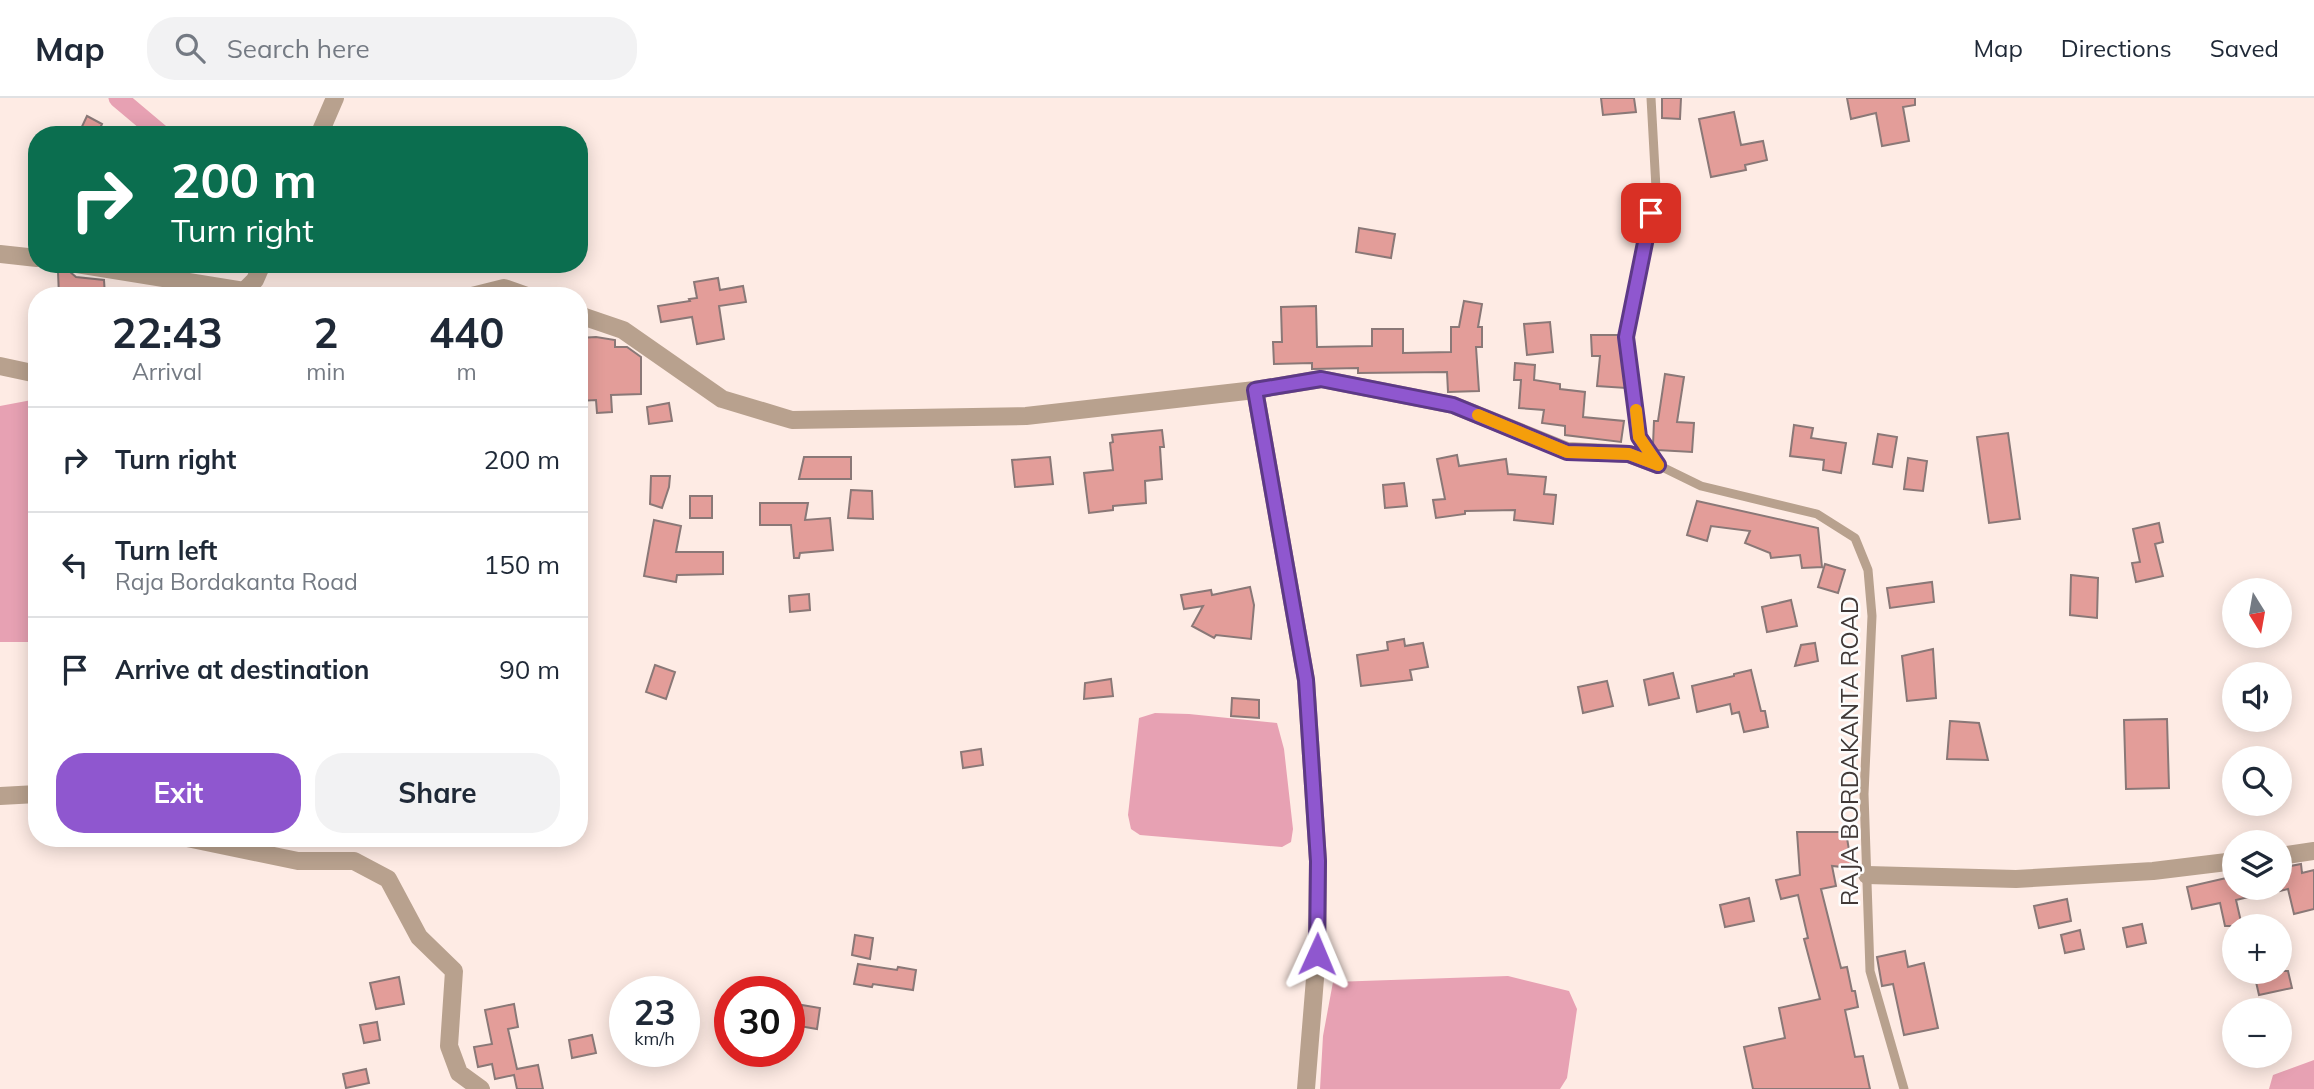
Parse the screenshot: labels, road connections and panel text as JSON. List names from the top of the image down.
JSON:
{
  "streets": {
    "lane": ["RAJA BORDAKANTA ROAD"]
  },
  "north": "bottom",
  "page": {
    "header": "Map",
    "search": "Search here",
    "nav": ["Map", "Directions", "Saved"],
    "turn": ["200 m", "Turn right"],
    "eta": [
      "22:43",
      "Arrival",
      "2",
      "min",
      "440",
      "m"
    ],
    "list": [
      {
        "name": "Turn right",
        "value": "200 m"
      },
      {
        "name": "Turn left",
        "note": "Raja Bordakanta Road",
        "value": "150 m"
      },
      {
        "name": "Arrive at destination",
        "value": "90 m"
      }
    ],
    "map_buttons": ["+", "−"],
    "buttons": ["Exit", "Share"],
    "speed": "23 km/h",
    "limit": "30"
  }
}
